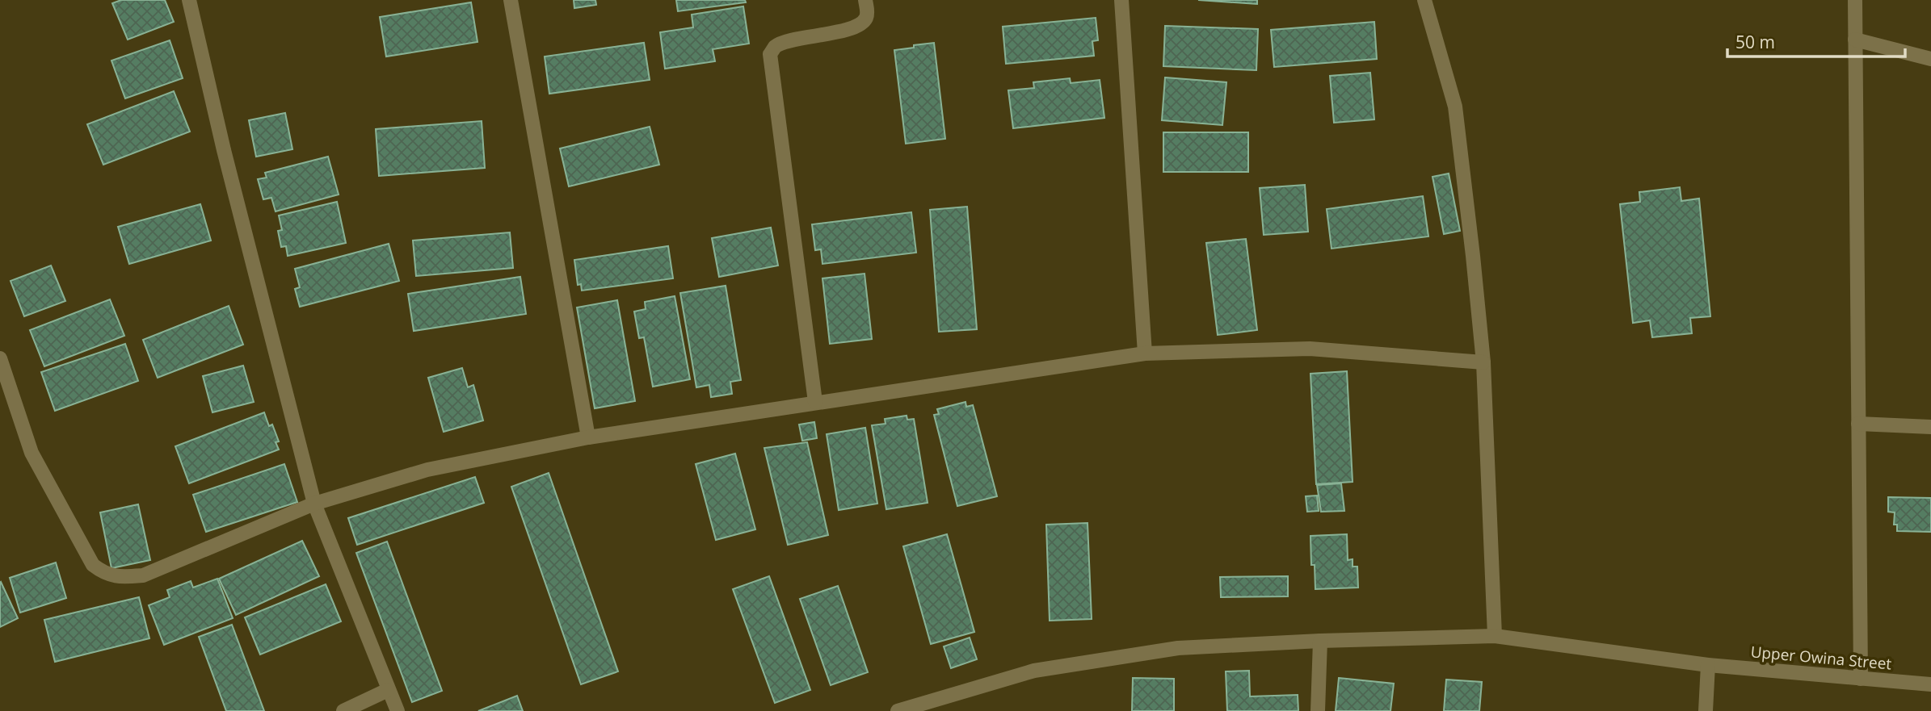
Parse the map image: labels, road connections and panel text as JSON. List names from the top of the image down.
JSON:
{
  "streets": {
    "street": ["Upper Owina Street"]
  },
  "scale_bar": "50 m"
}
